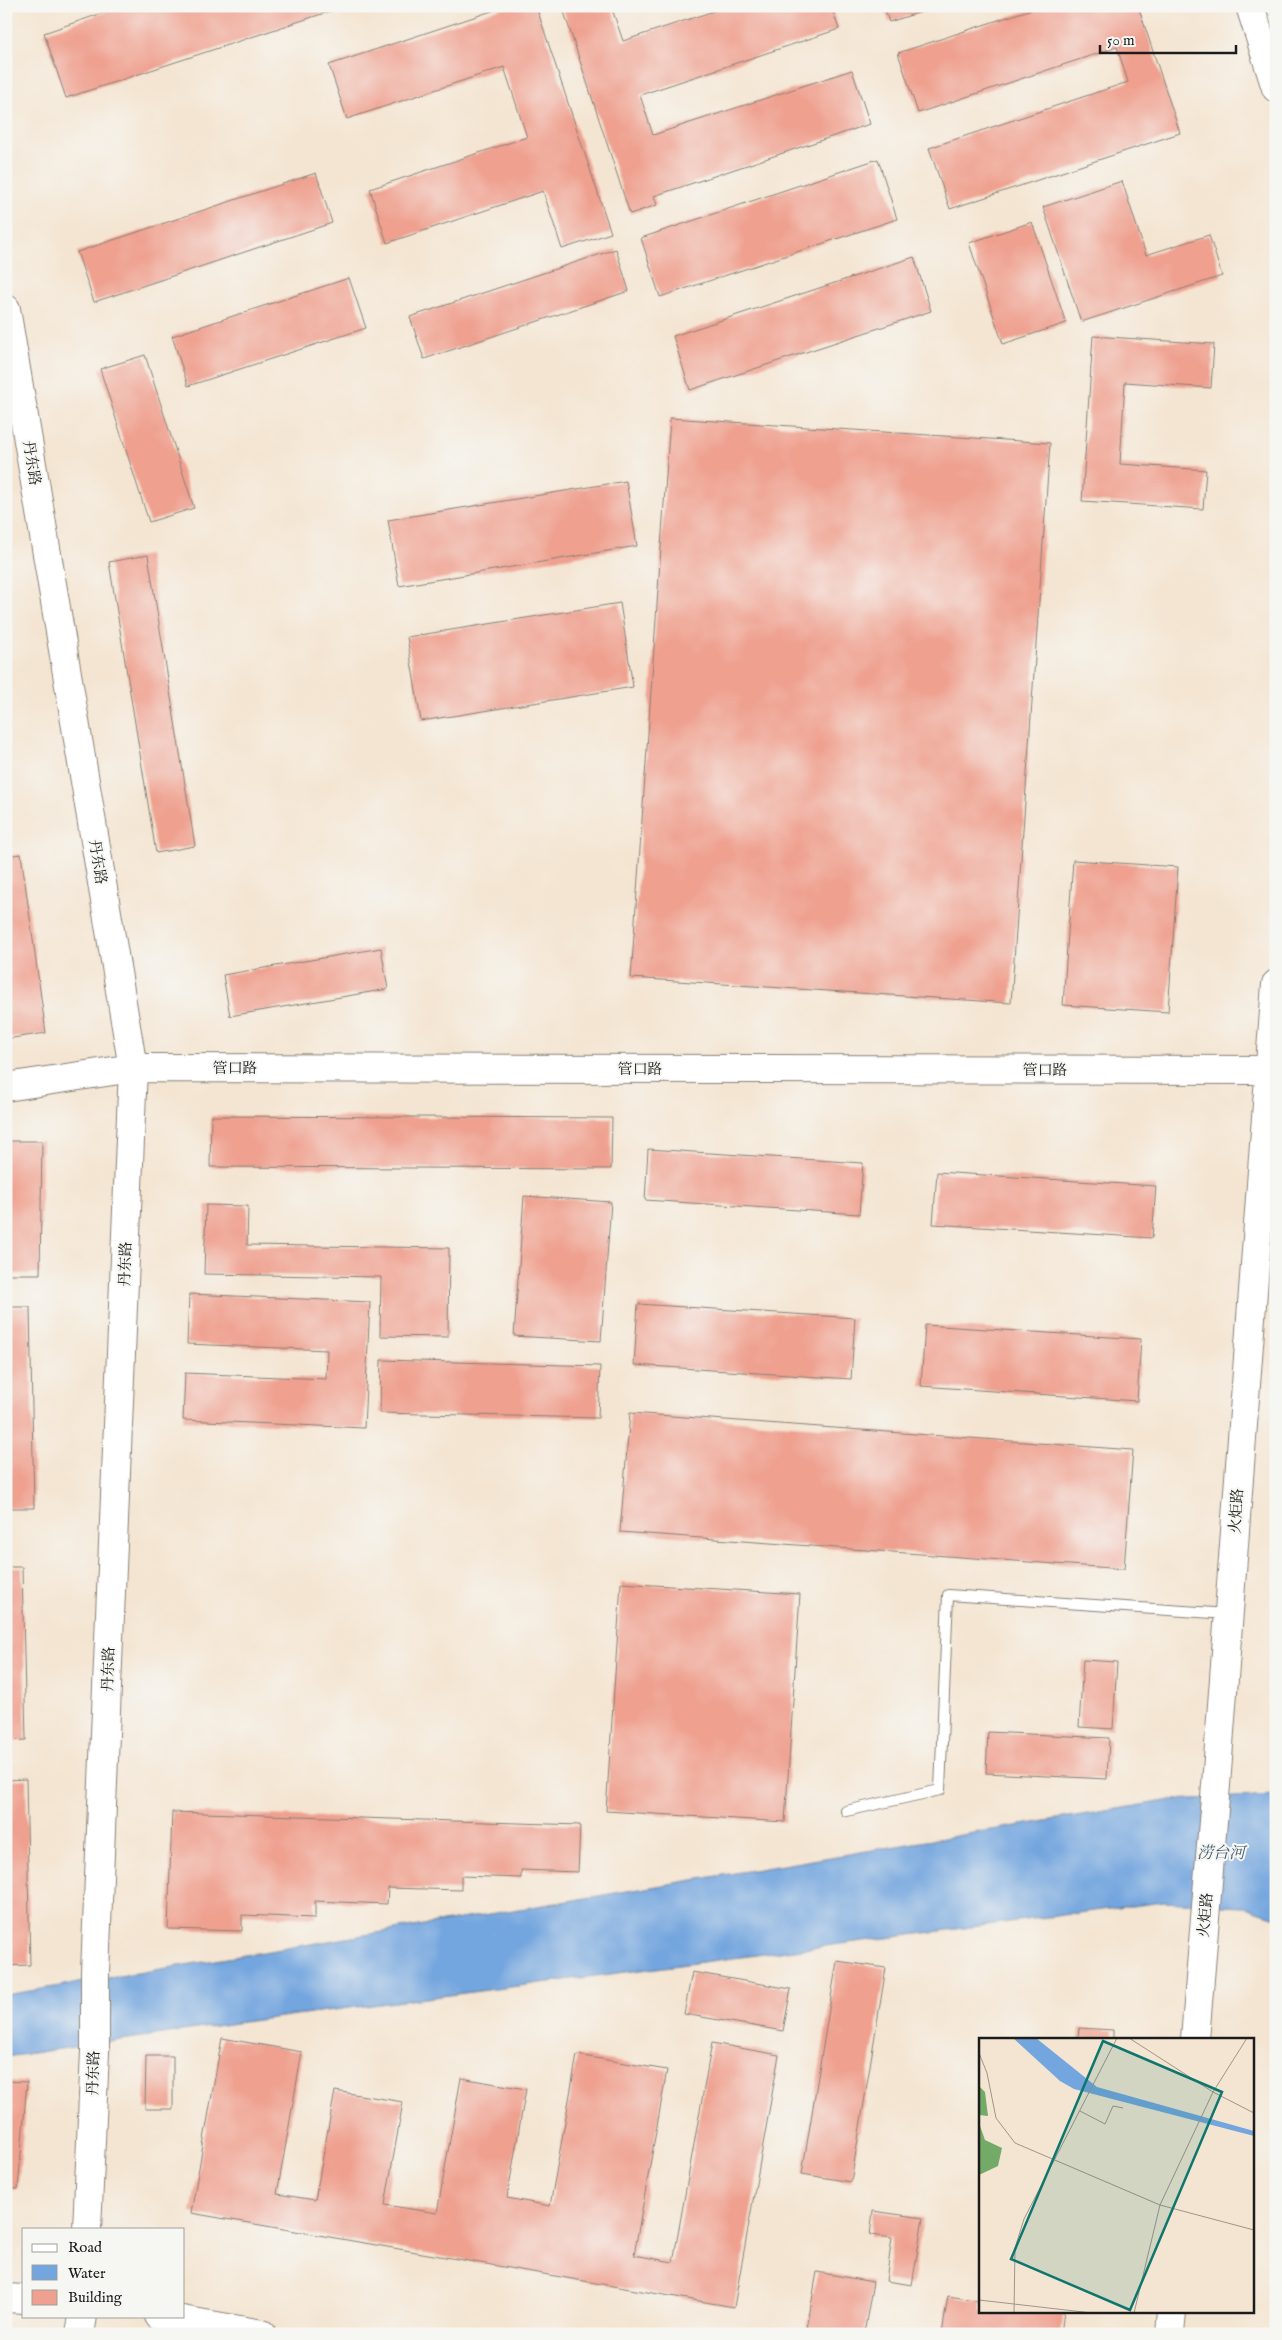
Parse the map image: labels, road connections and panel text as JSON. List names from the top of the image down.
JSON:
{
  "streets": {
    "main road": ["丹东路", "管口路", "火炬路"]
  },
  "crossings": [
    ["丹东路", "管口路"],
    ["管口路", "火炬路"]
  ],
  "water": ["涝台河"],
  "legend": ["Road", "Water", "Building"],
  "scale_bar": "50 m"
}
